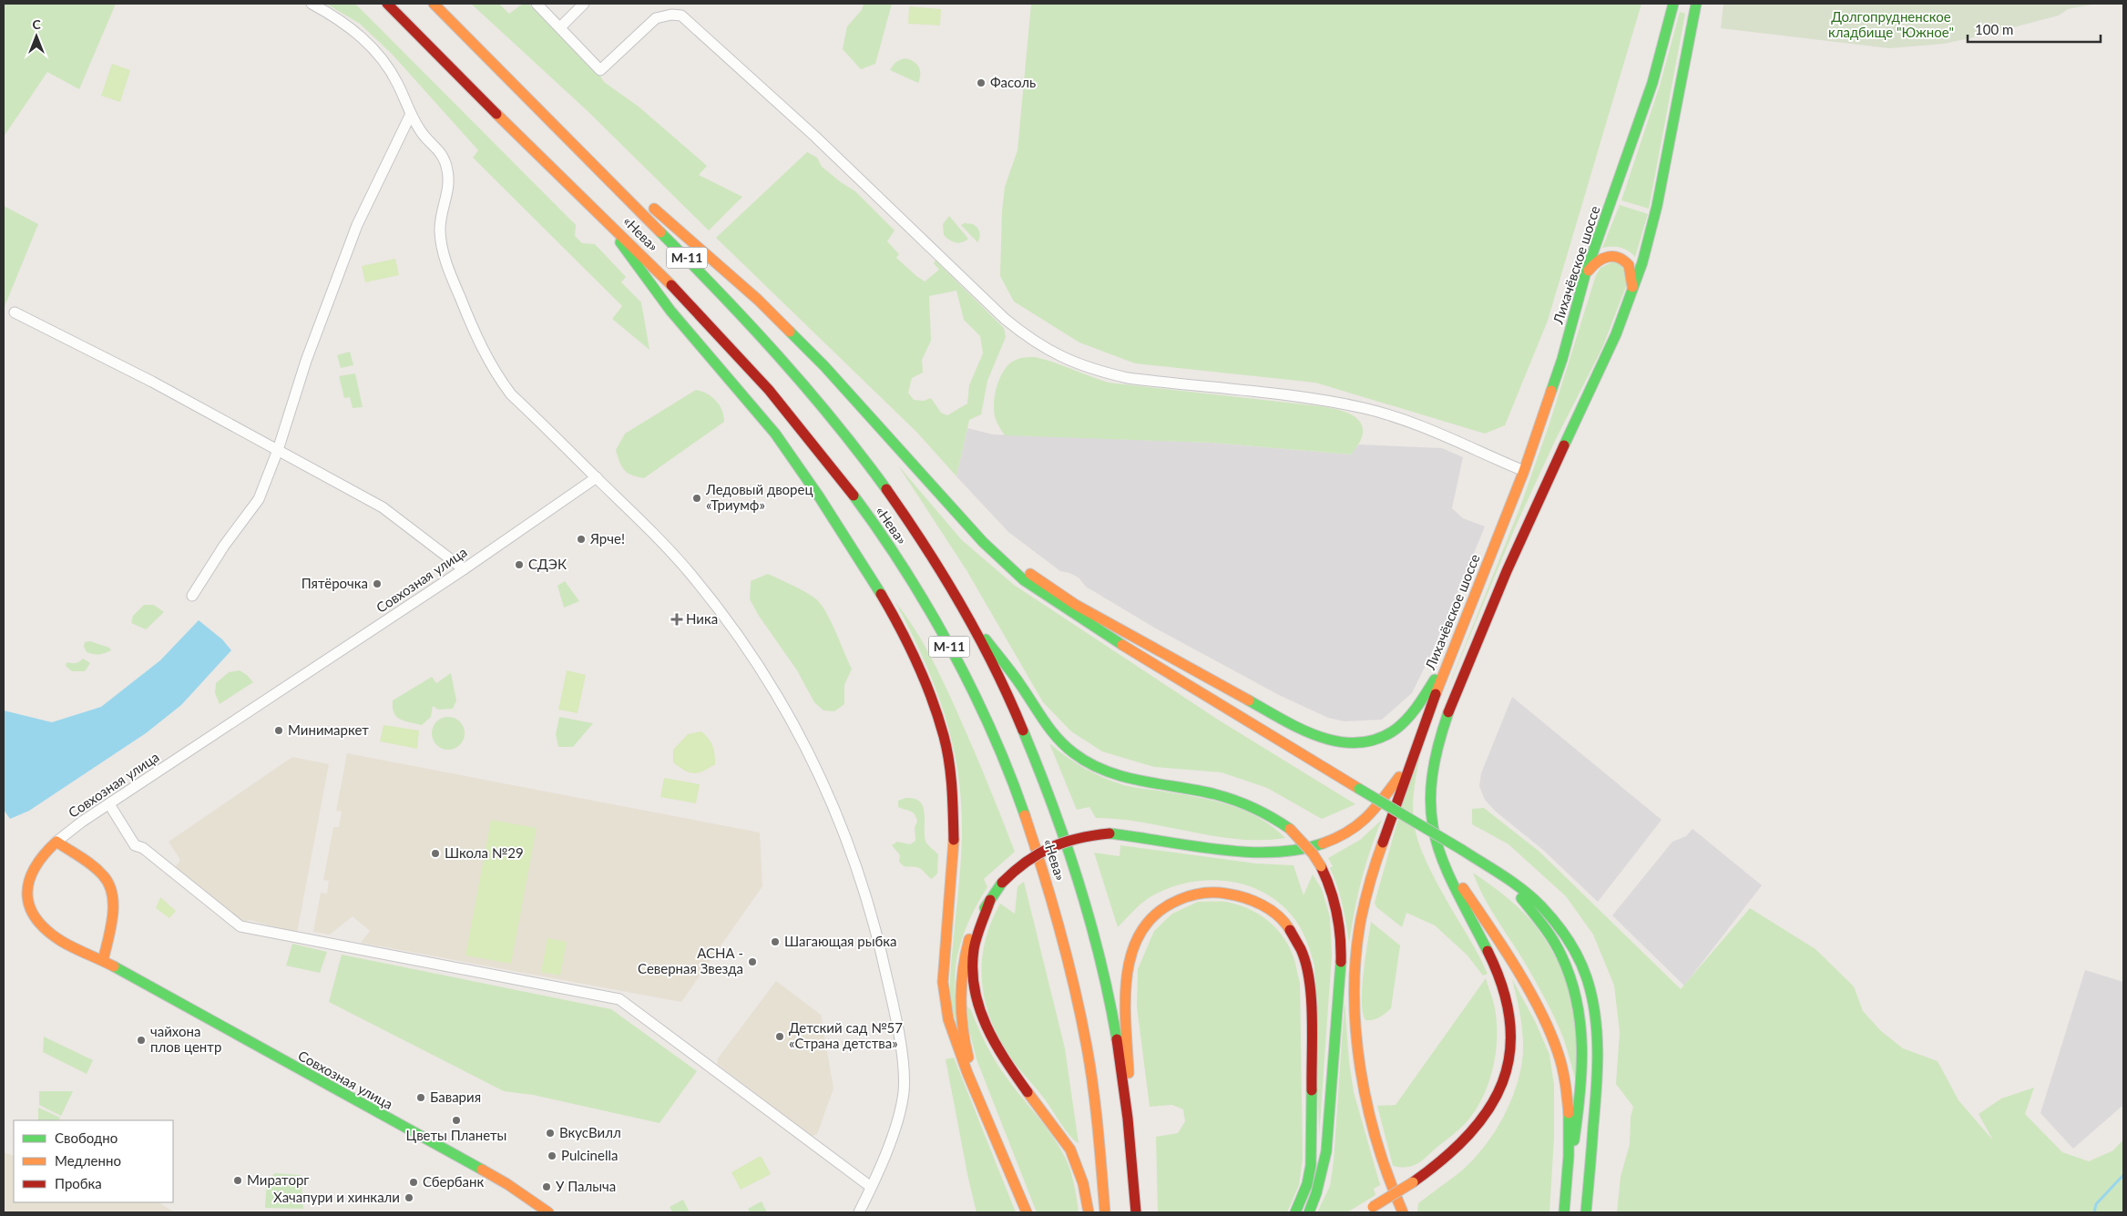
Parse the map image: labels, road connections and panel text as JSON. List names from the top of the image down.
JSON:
{
  "streets": {
    "main road": [
      "«Нева»",
      "М-11",
      "Лихачёвское шоссе",
      "Совхозная улица"
    ]
  },
  "parks": ["Долгопрудненское кладбище \"Южное\""],
  "places": {
    "other": [
      "Фасоль",
      "Ледовый дворец «Триумф»",
      "Ярче!",
      "СДЭК",
      "Пятёрочка",
      "Минимаркет",
      "Школа №29",
      "Шагающая рыбка",
      "АСНА - Северная Звезда",
      "Детский сад №57 «Страна детства»",
      "чайхона плов центр",
      "Бавария",
      "Цветы Планеты",
      "ВкусВилл",
      "Pulcinella",
      "Мираторг",
      "Сбербанк",
      "У Палыча",
      "Хачапури и хинкали"
    ],
    "health": ["Ника"]
  },
  "legend": ["Свободно", "Медленно", "Пробка"],
  "scale_bar": "100 m",
  "north": "top"
}
